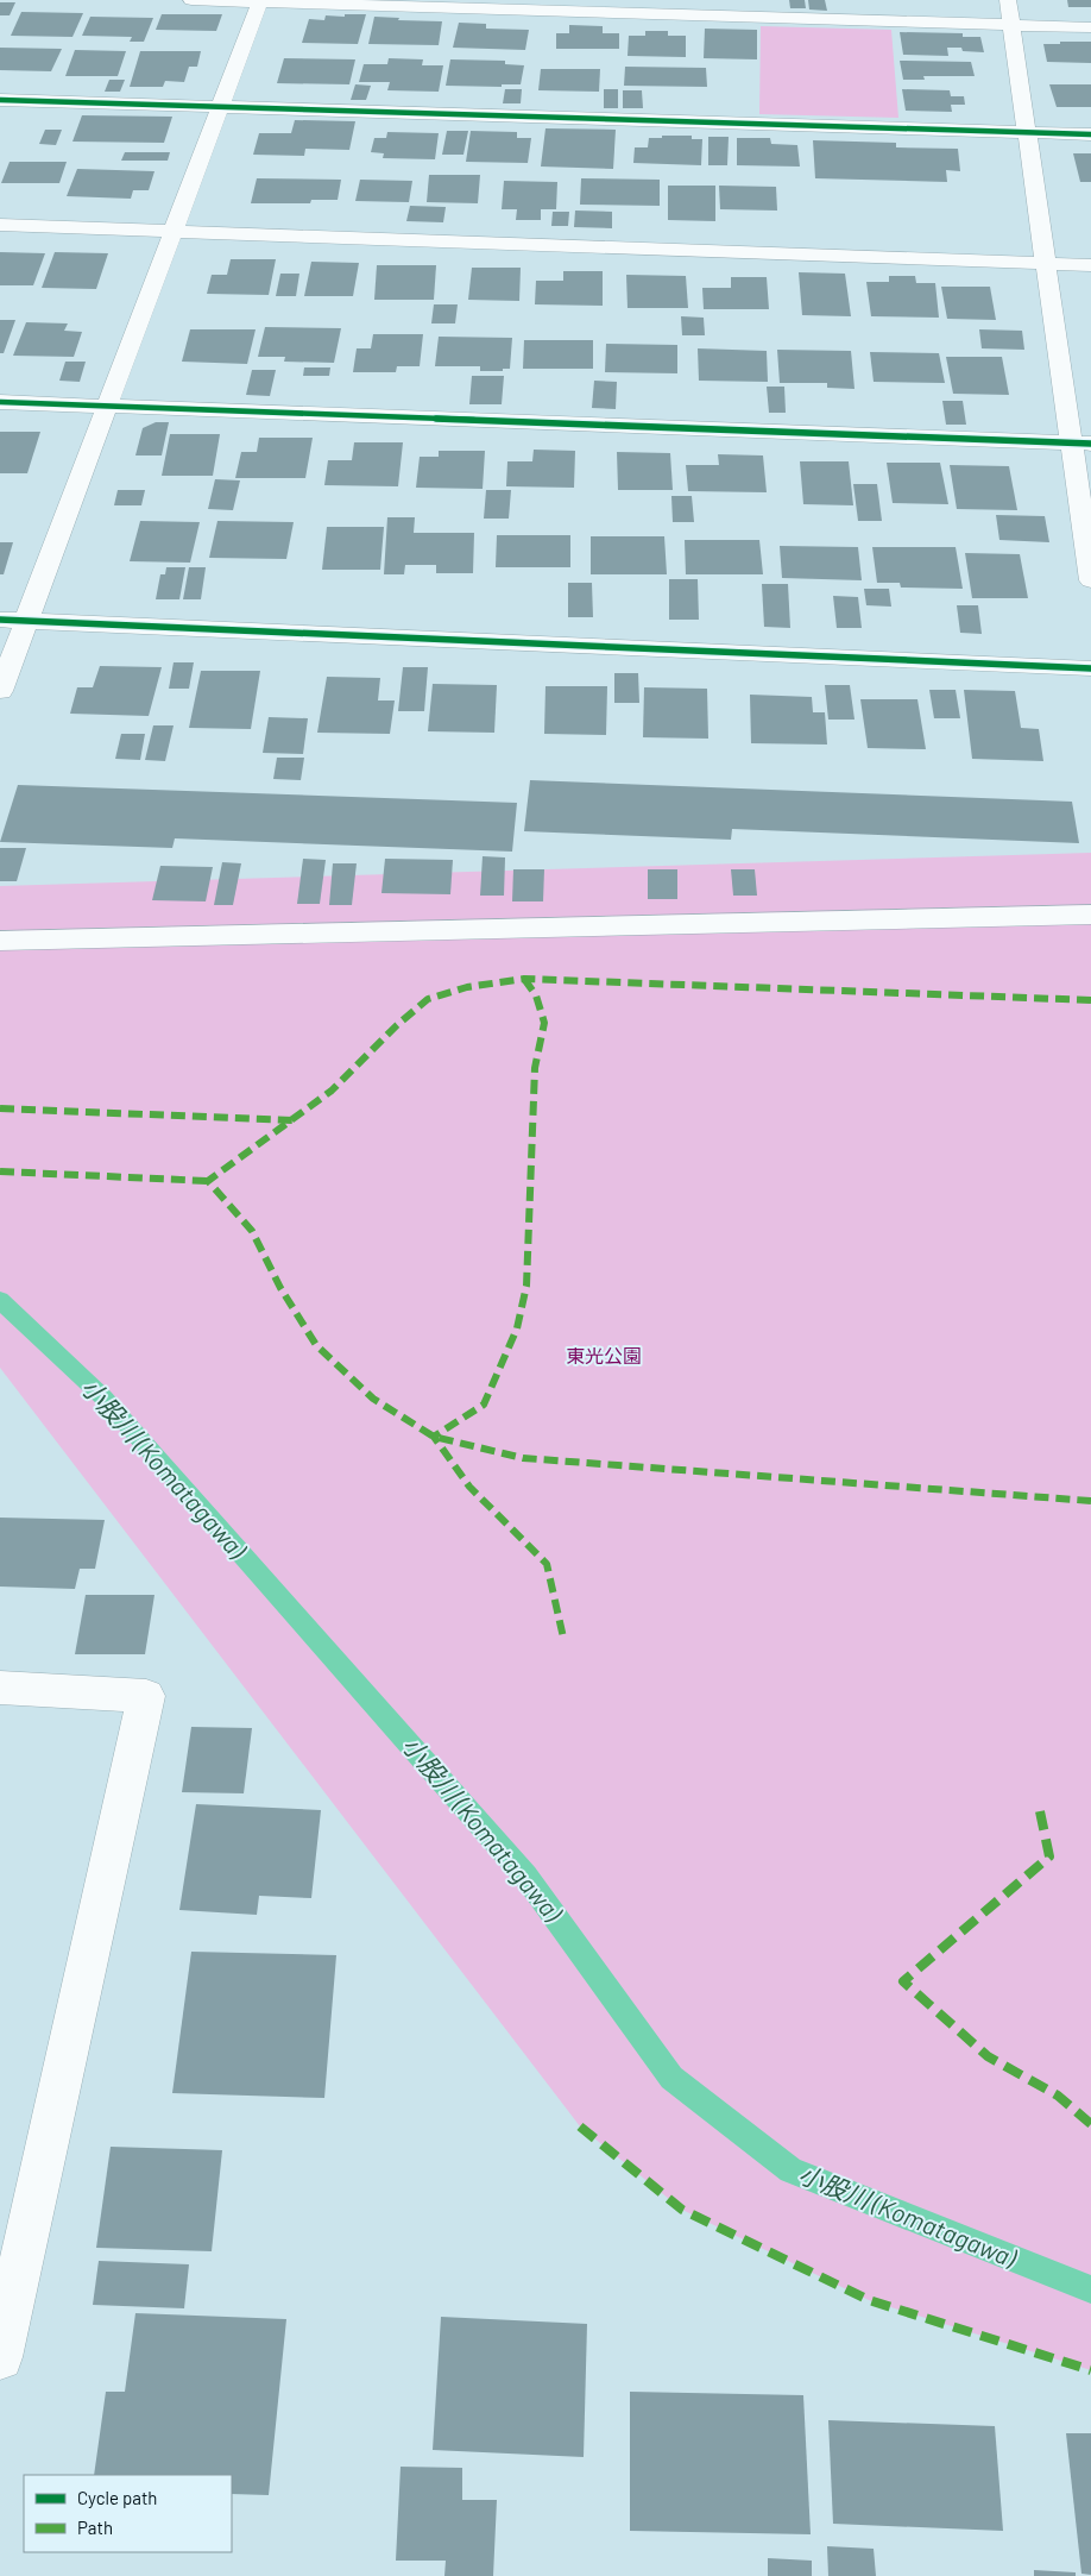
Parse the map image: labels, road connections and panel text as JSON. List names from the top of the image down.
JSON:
{
  "water": ["小股川 (Komatagawa)"],
  "parks": ["東光公園"],
  "legend": ["Cycle path", "Path"]
}
